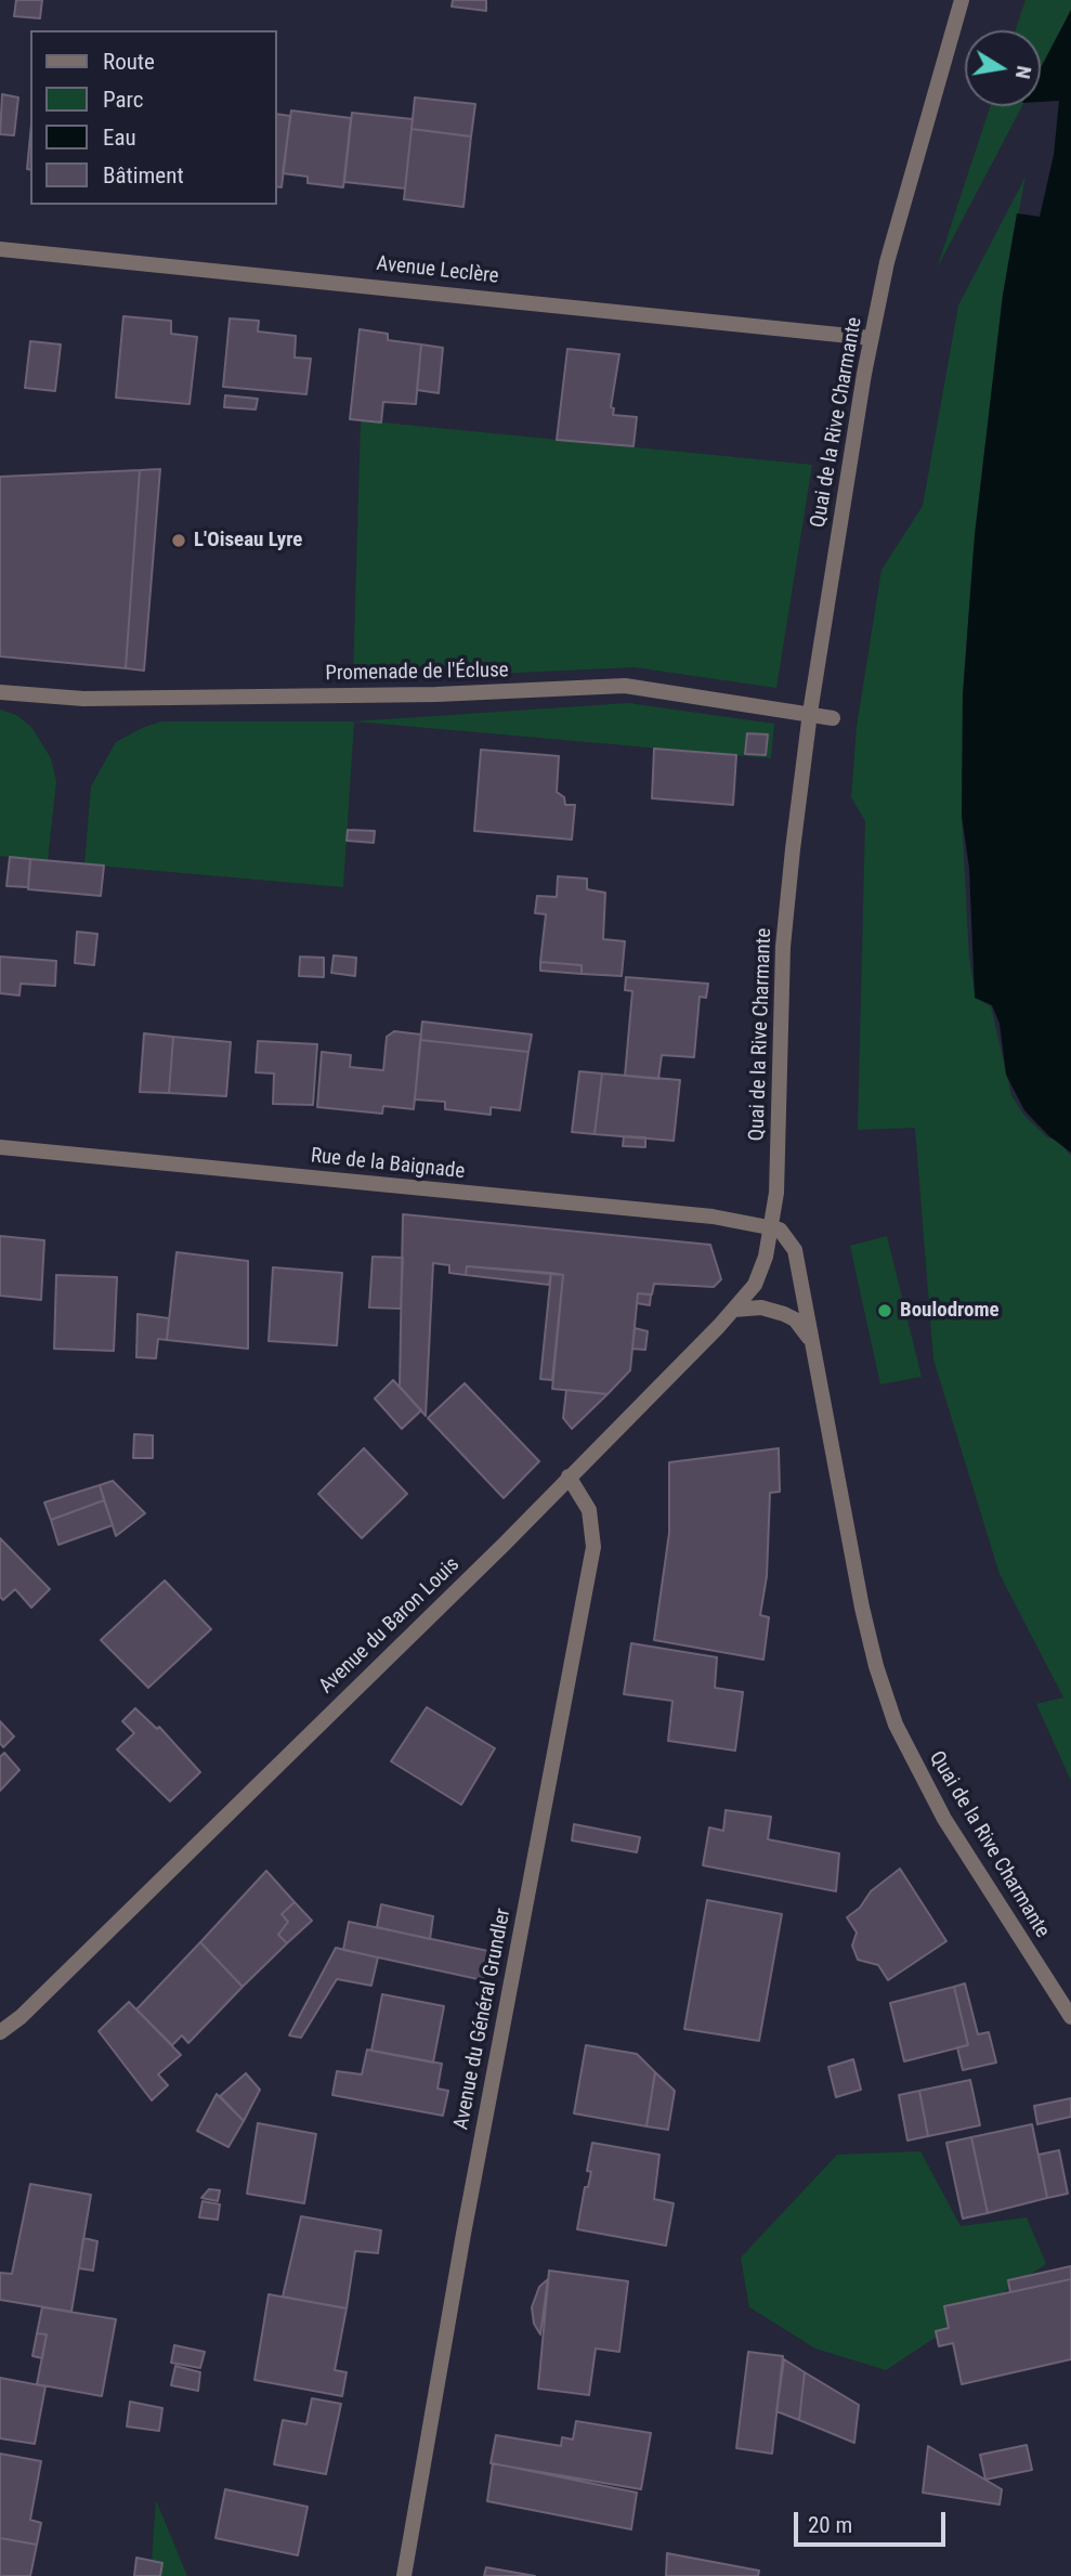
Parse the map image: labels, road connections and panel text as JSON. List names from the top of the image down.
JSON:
{
  "streets": {
    "street": [
      "Avenue Leclère",
      "Quai de la Rive Charmante",
      "Promenade de l'Écluse",
      "Rue de la Baignade",
      "Avenue du Baron Louis",
      "Avenue du Général Grundler"
    ]
  },
  "crossings": [
    ["Avenue Leclère", "Quai de la Rive Charmante"],
    ["Quai de la Rive Charmante", "Promenade de l'Écluse"],
    ["Quai de la Rive Charmante", "Rue de la Baignade"],
    ["Quai de la Rive Charmante", "Avenue du Baron Louis"],
    ["Rue de la Baignade", "Avenue du Baron Louis"],
    ["Avenue du Baron Louis", "Avenue du Général Grundler"]
  ],
  "places": ["L'Oiseau Lyre", "Boulodrome"],
  "legend": [
    "Route",
    "Parc",
    "Eau",
    "Bâtiment"
  ],
  "scale_bar": "20 m",
  "north": "right"
}
